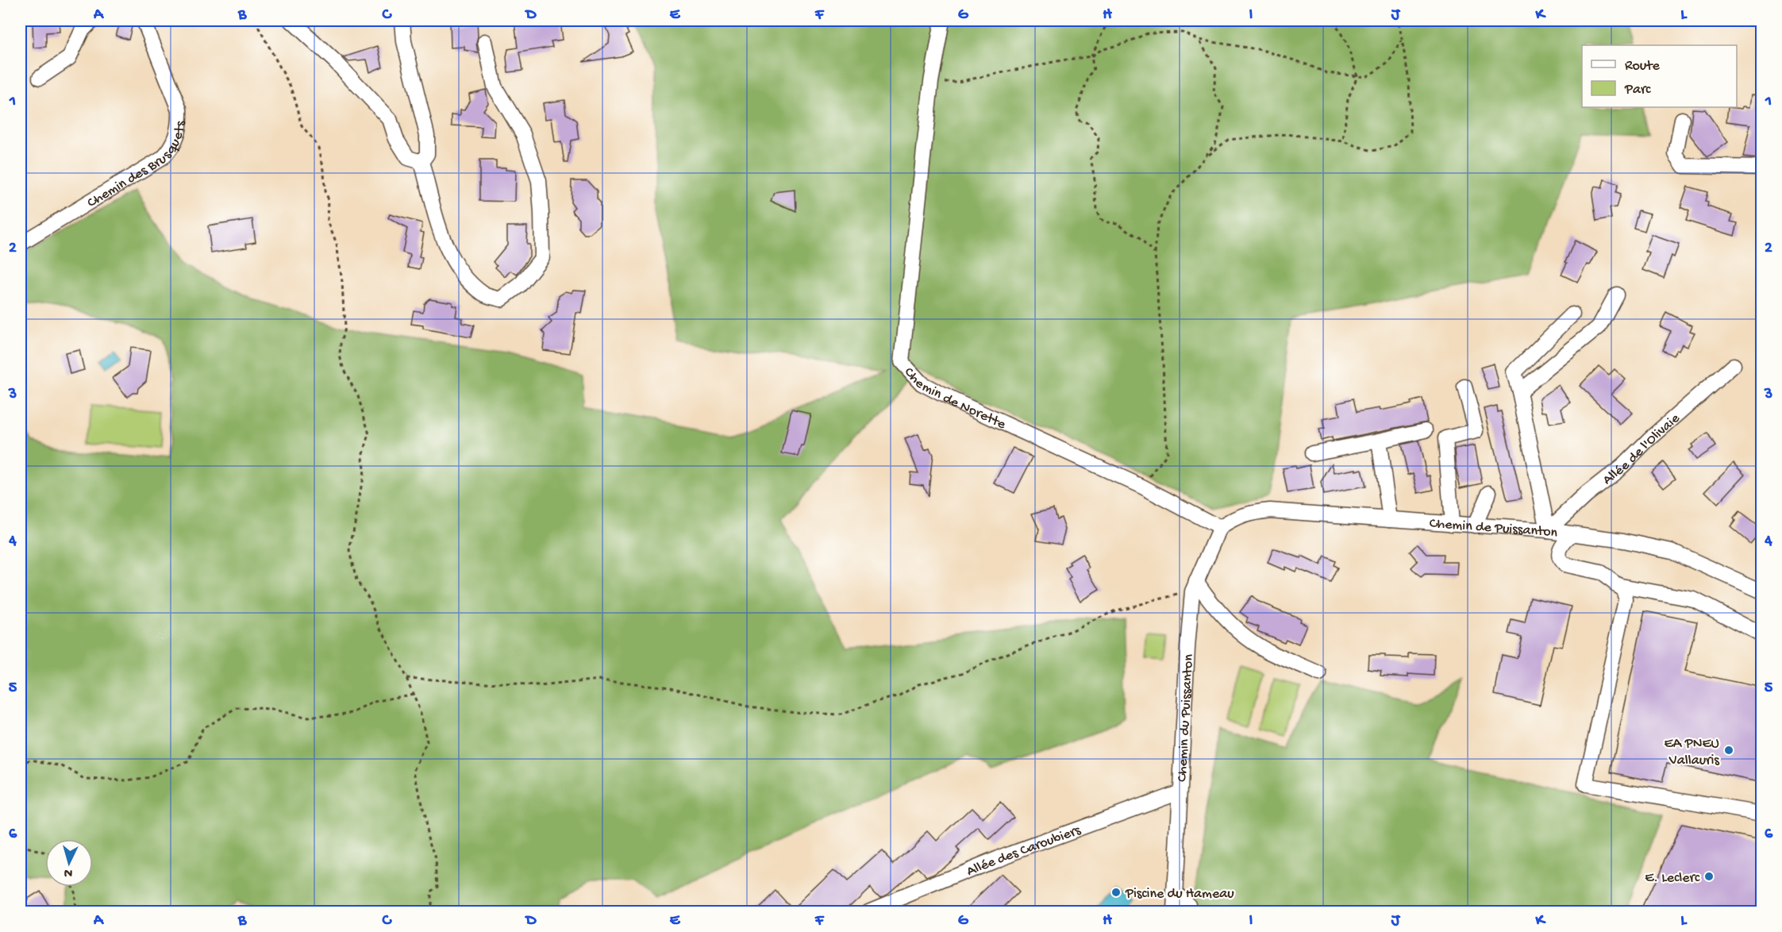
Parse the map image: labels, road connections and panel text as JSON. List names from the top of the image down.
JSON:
{
  "streets": {
    "street": [
      "Chemin des Brusquets",
      "Chemin de Norette",
      "Allée de l'Olivaie",
      "Chemin de Puissanton",
      "Chemin du Puissanton",
      "Allée des Caroubiers"
    ]
  },
  "crossings": [
    ["Chemin de Norette", "Chemin de Puissanton"],
    ["Chemin de Norette", "Chemin du Puissanton"],
    ["Allée de l'Olivaie", "Chemin de Puissanton"],
    ["Chemin de Puissanton", "Chemin du Puissanton"],
    ["Chemin du Puissanton", "Allée des Caroubiers"]
  ],
  "places": ["EA PNEU Vallauris", "E. Leclerc", "Piscine du Hameau"],
  "legend": ["Route", "Parc"],
  "north": "bottom",
  "grid": {
    "columns": [
      "A",
      "B",
      "C",
      "D",
      "E",
      "F",
      "G",
      "H",
      "I",
      "J",
      "K",
      "L"
    ],
    "rows": [
      "1",
      "2",
      "3",
      "4",
      "5",
      "6"
    ]
  }
}
